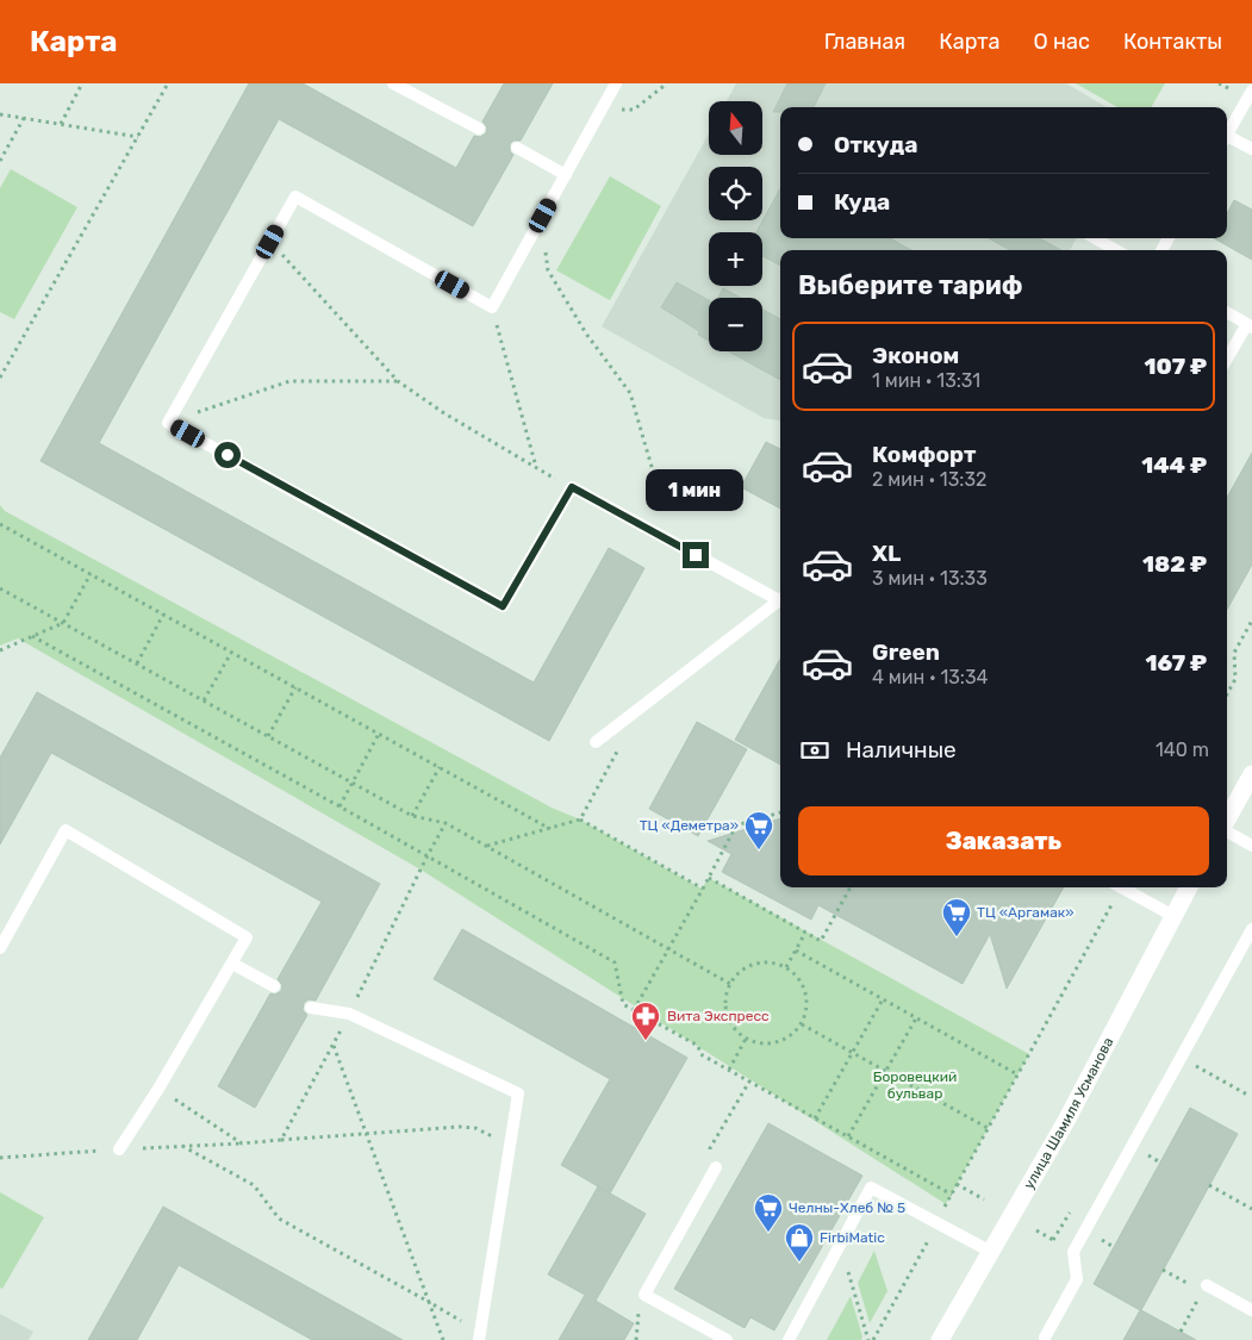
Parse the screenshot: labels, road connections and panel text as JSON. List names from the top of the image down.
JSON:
{
  "streets": {
    "street": ["улица Шамиля Усманова"]
  },
  "parks": ["Боровецкий бульвар"],
  "places": {
    "supermarket": ["ТЦ «Деметра»", "ТЦ «Аргамак»", "Челны-Хлеб № 5"],
    "pharmacy": ["Вита Экспресс"],
    "shop": ["FirbiMatic"]
  },
  "north": "top",
  "page": {
    "header": "Карта",
    "nav": [
      "Главная",
      "Карта",
      "О нас",
      "Контакты"
    ],
    "map_buttons": ["+", "−"],
    "banner": ["Откуда", "Куда"],
    "heading": "Выберите тариф",
    "list": [
      {
        "name": "Эконом",
        "note": "1 мин · 13:31",
        "value": "107 ₽"
      },
      {
        "name": "Комфорт",
        "note": "2 мин · 13:32",
        "value": "144 ₽"
      },
      {
        "name": "XL",
        "note": "3 мин · 13:33",
        "value": "182 ₽"
      },
      {
        "name": "Green",
        "note": "4 мин · 13:34",
        "value": "167 ₽"
      }
    ],
    "bubble": "1 мин",
    "pay": ["Наличные", "140 m"],
    "buttons": "Заказать"
  }
}
